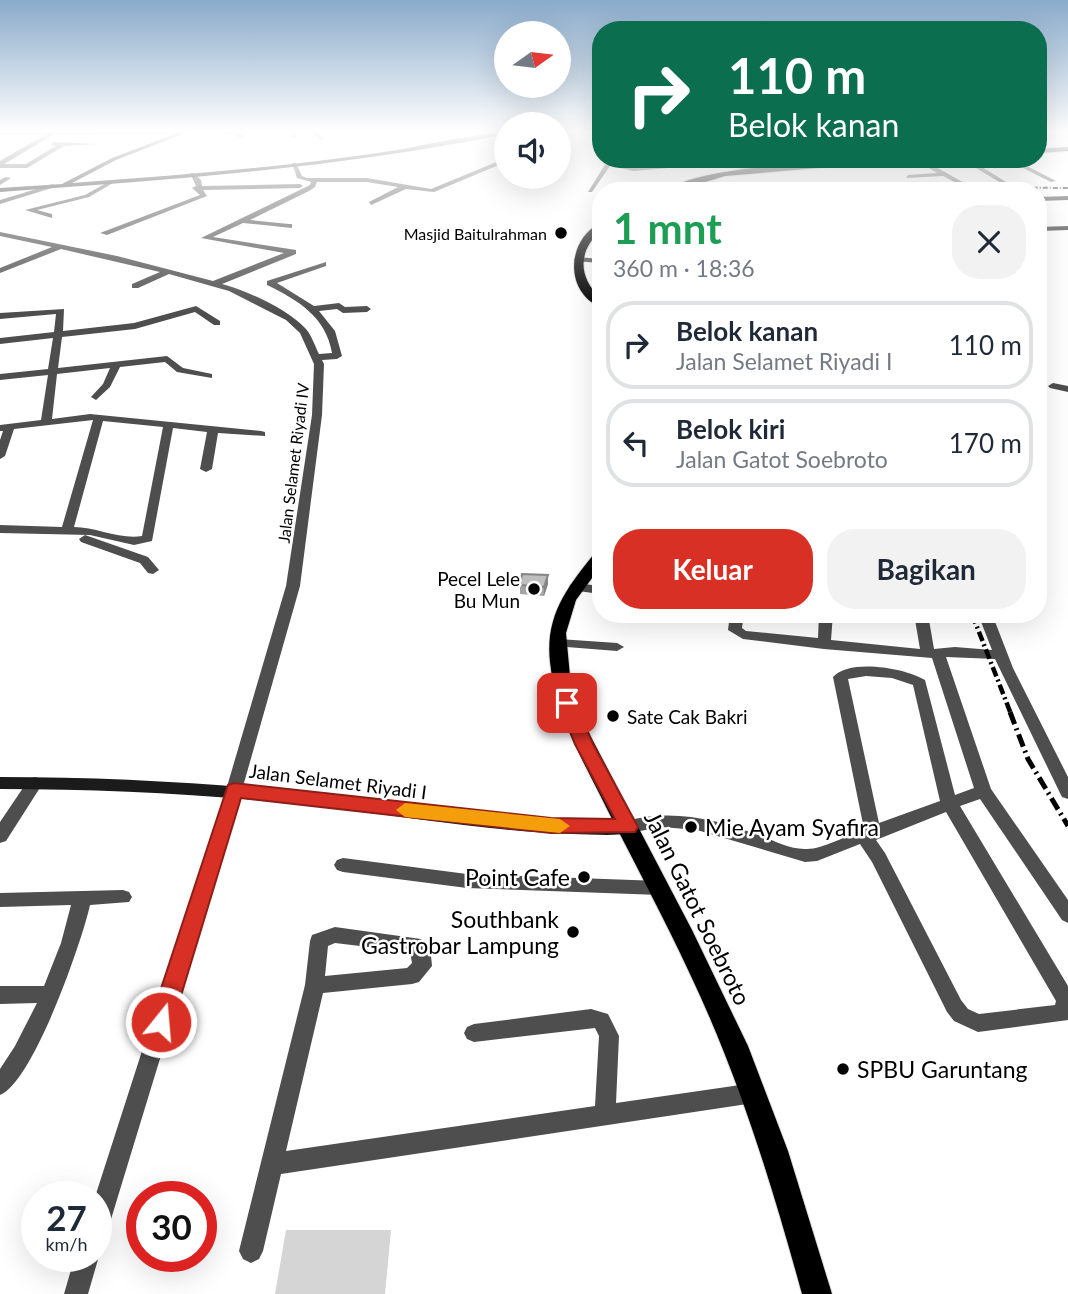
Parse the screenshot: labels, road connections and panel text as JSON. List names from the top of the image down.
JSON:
{
  "streets": {
    "main road": ["Jalan Selamet Riyadi I", "Jalan Gatot Soebroto"],
    "street": ["Jalan Selamet Riyadi IV"]
  },
  "crossings": [
    ["Jalan Selamet Riyadi IV", "Jalan Selamet Riyadi I"],
    ["Jalan Selamet Riyadi I", "Jalan Gatot Soebroto"]
  ],
  "places": [
    "Masjid Baitulrahman",
    "Pecel Lele Bu Mun",
    "Sate Cak Bakri",
    "Mie Ayam Syafira",
    "Point Cafe",
    "Southbank Gastrobar Lampung",
    "SPBU Garuntang"
  ],
  "north": "right",
  "page": {
    "turn": ["110 m", "Belok kanan"],
    "heading": ["1 mnt", "360 m · 18:36"],
    "list": [
      {
        "name": "Belok kanan",
        "note": "Jalan Selamet Riyadi I",
        "value": "110 m"
      },
      {
        "name": "Belok kiri",
        "note": "Jalan Gatot Soebroto",
        "value": "170 m"
      }
    ],
    "buttons": ["Keluar", "Bagikan"],
    "speed": "27 km/h",
    "limit": "30"
  }
}
